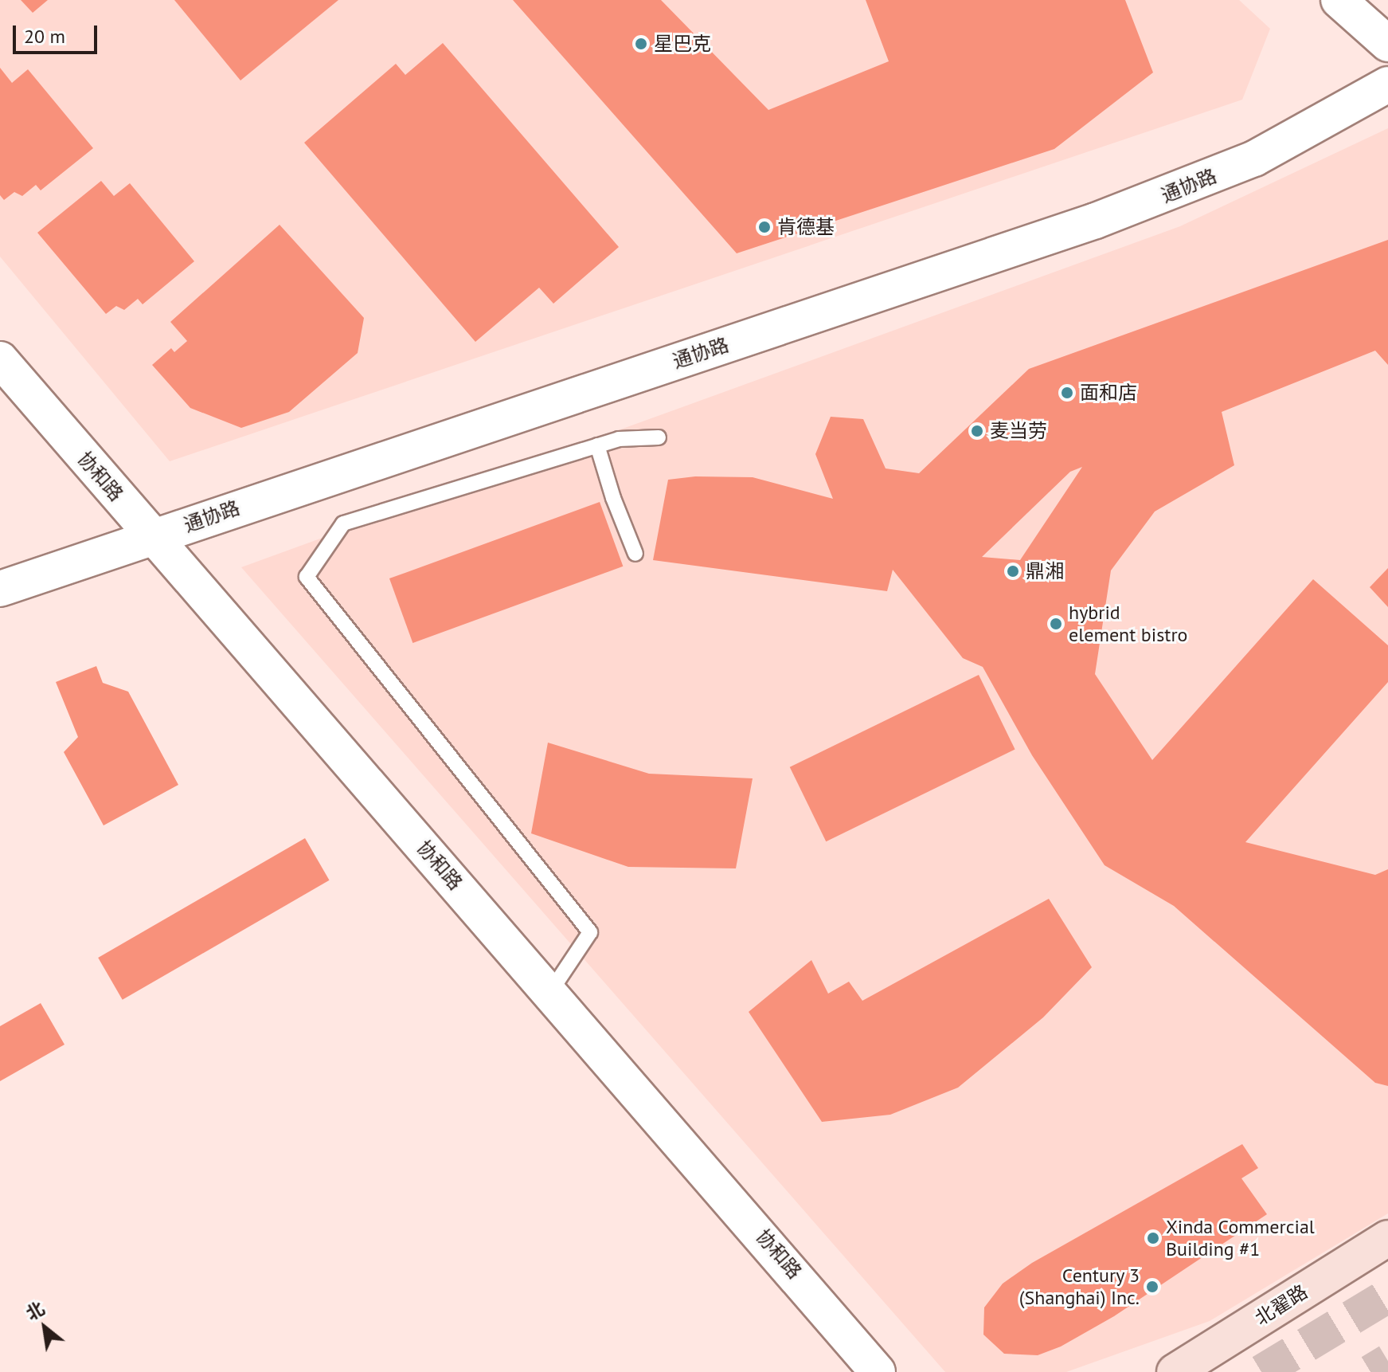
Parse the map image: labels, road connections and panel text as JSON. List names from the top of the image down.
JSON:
{
  "streets": {
    "main road": ["北翟路"],
    "street": ["通协路", "协和路"]
  },
  "crossings": [
    ["通协路", "协和路"]
  ],
  "places": [
    "星巴克",
    "肯德基",
    "面和店",
    "麦当劳",
    "鼎湘",
    "hybrid element bistro",
    "Xinda Commercial Building #1",
    "Century 3 (Shanghai) Inc."
  ],
  "scale_bar": "20 m",
  "north": "top left"
}
